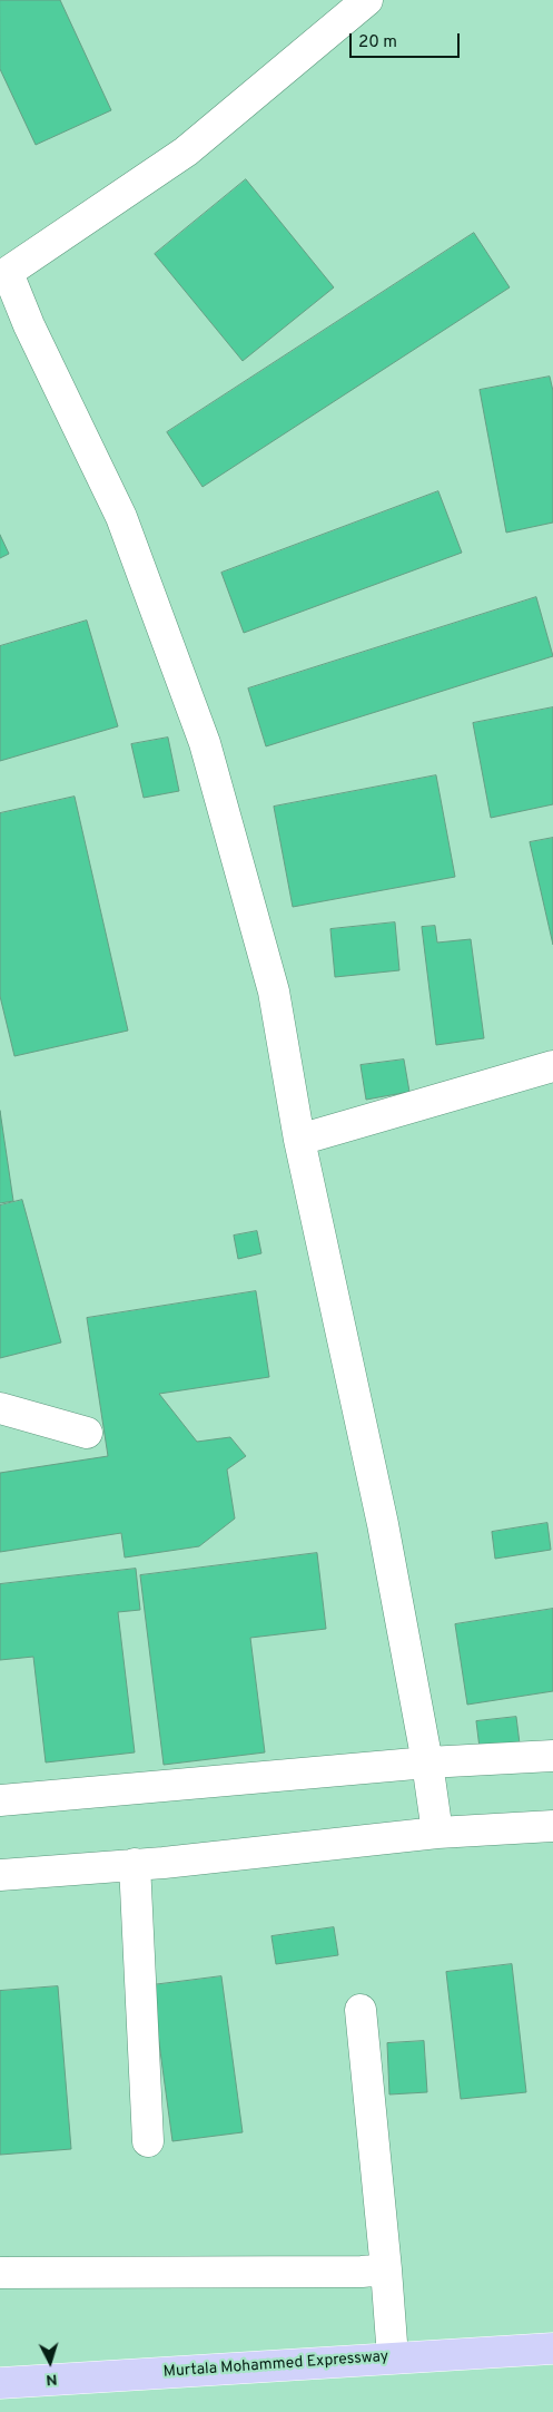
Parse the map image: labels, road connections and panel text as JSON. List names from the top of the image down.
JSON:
{
  "streets": {
    "highway": ["Murtala Mohammed Expressway"]
  },
  "scale_bar": "20 m",
  "north": "bottom"
}
